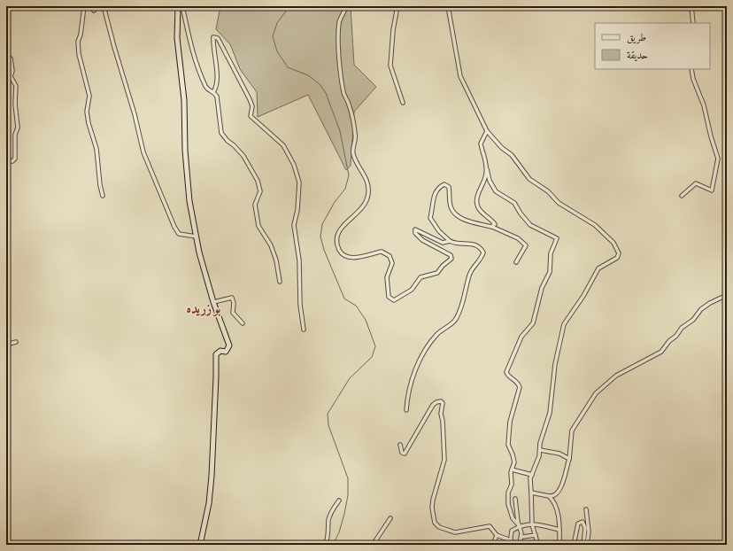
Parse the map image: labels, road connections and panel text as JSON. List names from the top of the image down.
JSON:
{
  "districts": ["بو زريده"],
  "legend": ["طريق", "حديقة"]
}
